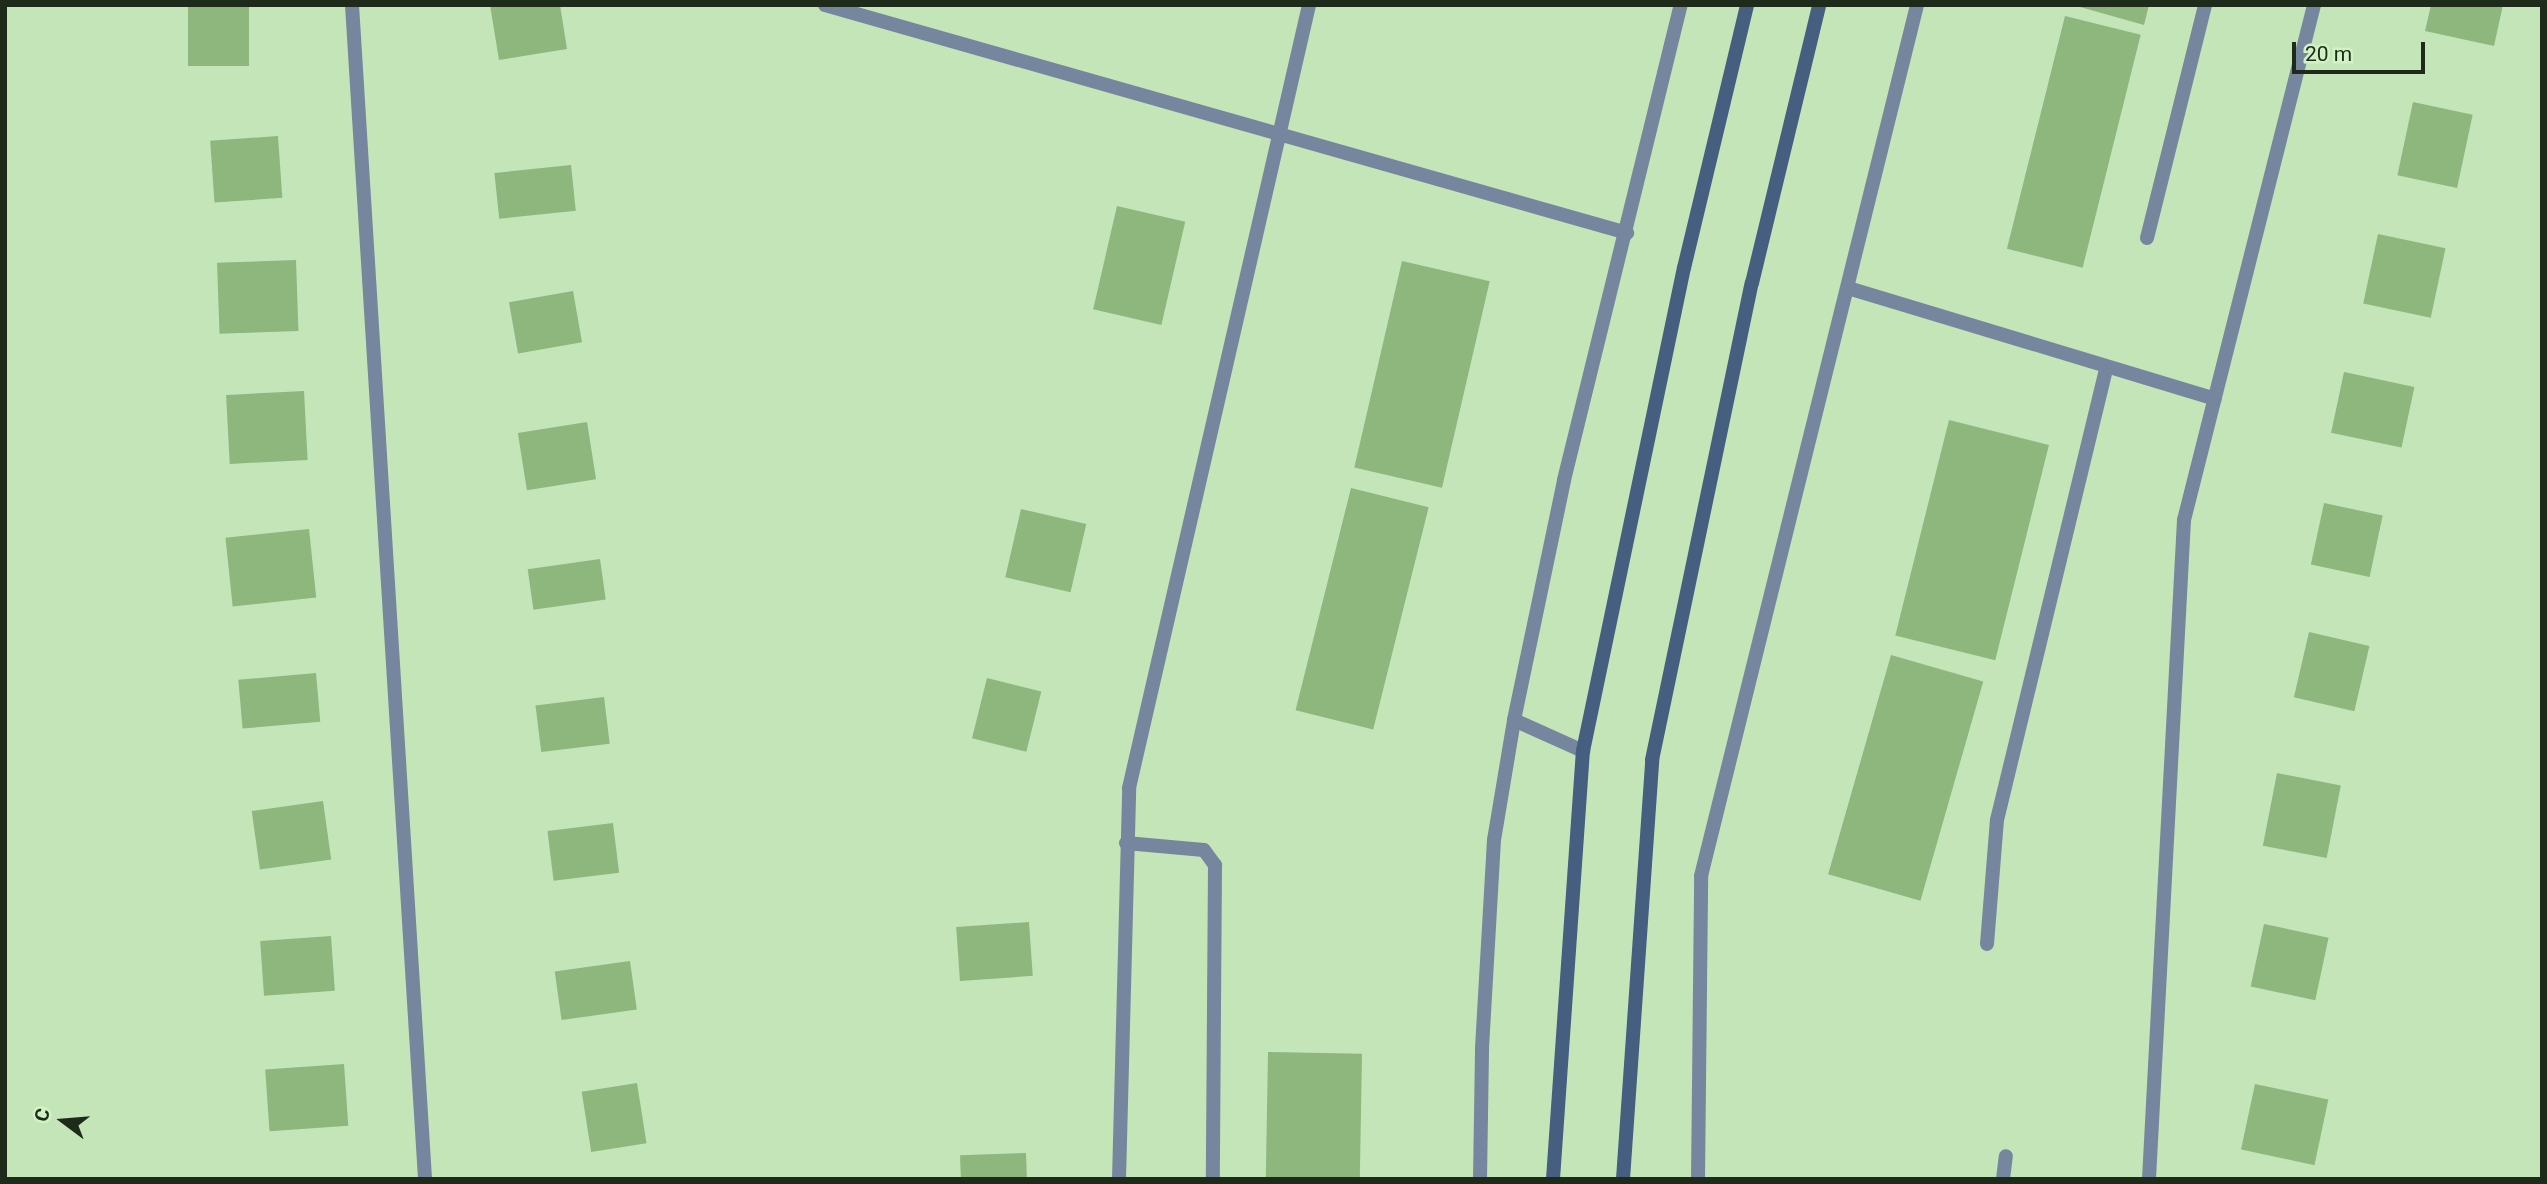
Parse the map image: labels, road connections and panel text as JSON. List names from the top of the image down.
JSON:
{
  "scale_bar": "20 m",
  "north": "left"
}
